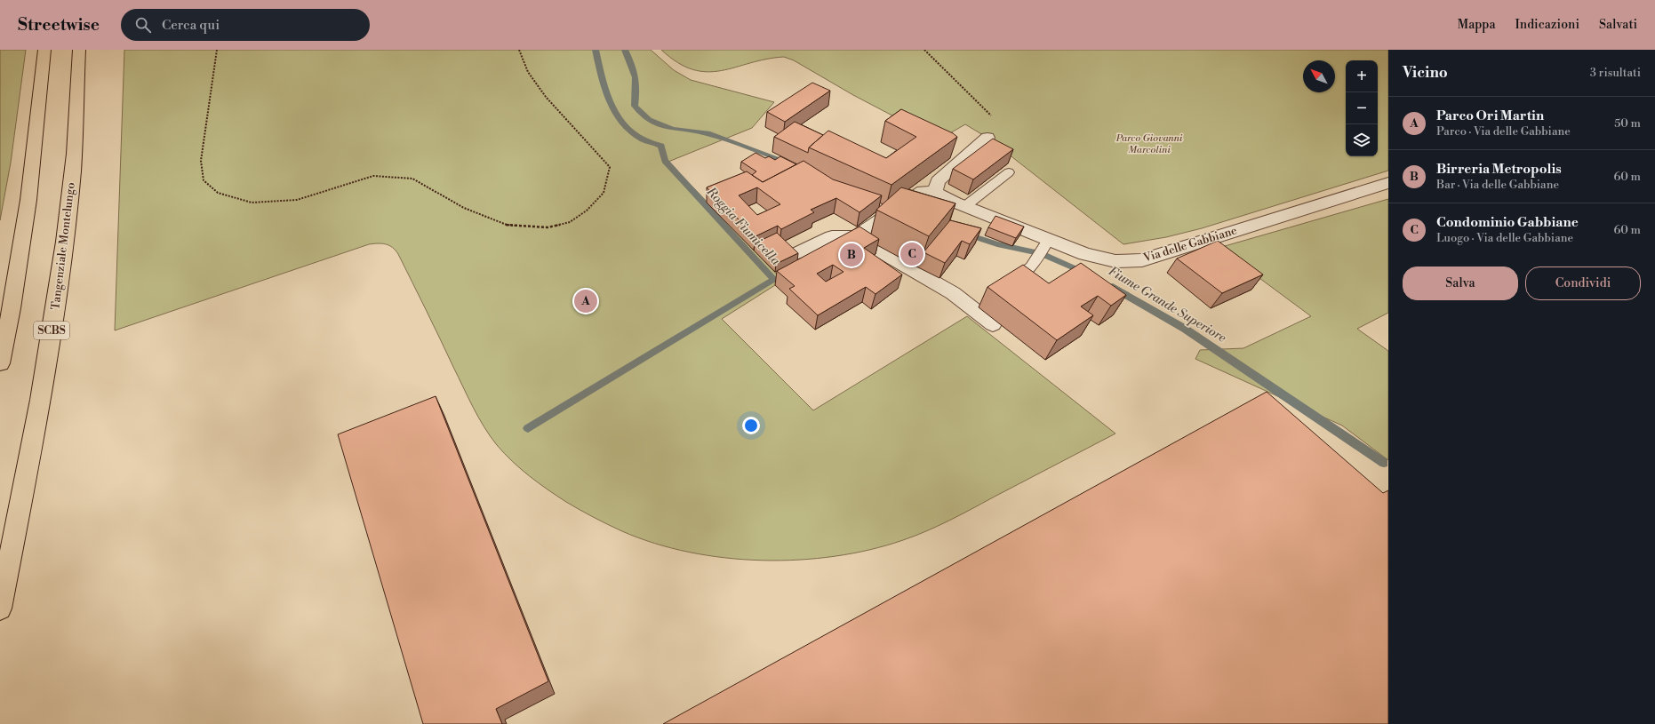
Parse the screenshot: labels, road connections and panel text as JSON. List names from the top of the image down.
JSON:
{
  "streets": {
    "highway": ["Tangenziale Montelungo", "SCBS"],
    "street": ["Via delle Gabbiane"]
  },
  "water": ["Roggia Fiumicella", "Fiume Grande Superiore"],
  "parks": ["Parco Giovanni Marcolini"],
  "north": "top left",
  "page": {
    "header": "Streetwise",
    "search": "Cerca qui",
    "nav": ["Mappa", "Indicazioni", "Salvati"],
    "heading": ["Vicino", "3 risultati"],
    "map_buttons": ["+", "−"],
    "list": [
      {
        "mark": "A",
        "name": "Parco Ori Martin",
        "note": "Parco · Via delle Gabbiane",
        "value": "50 m"
      },
      {
        "mark": "B",
        "name": "Birreria Metropolis",
        "note": "Bar · Via delle Gabbiane",
        "value": "60 m"
      },
      {
        "mark": "C",
        "name": "Condominio Gabbiane",
        "note": "Luogo · Via delle Gabbiane",
        "value": "60 m"
      }
    ],
    "pins": ["C", "B", "A"],
    "buttons": ["Salva", "Condividi"]
  }
}
